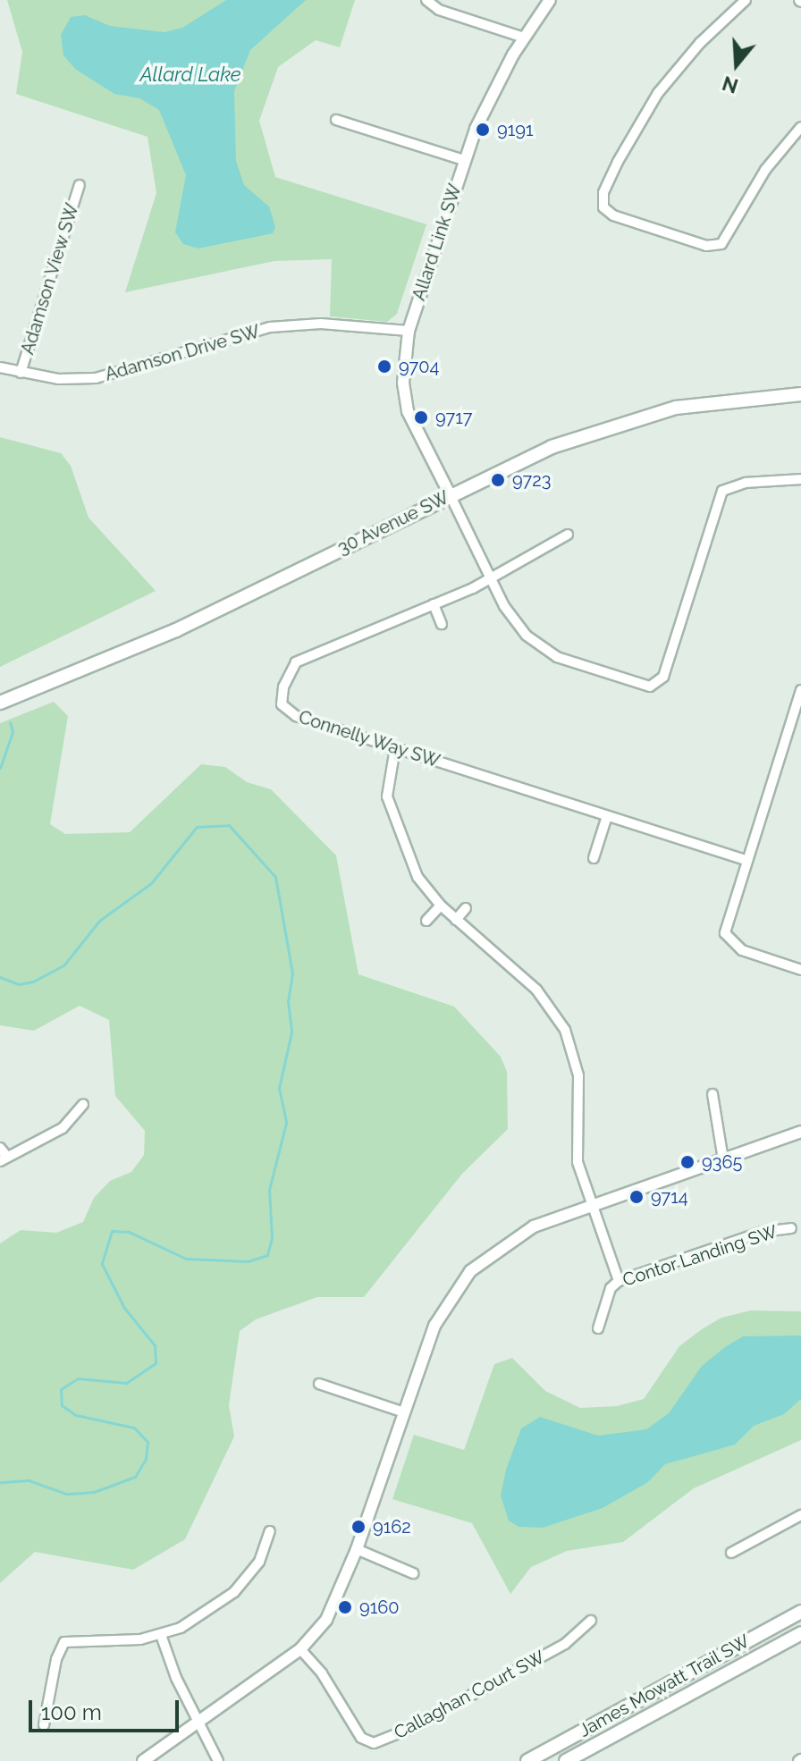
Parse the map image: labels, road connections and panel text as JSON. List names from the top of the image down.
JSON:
{
  "streets": {
    "main road": ["30 Avenue SW", "James Mowatt Trail SW"],
    "street": [
      "Allard Link SW",
      "Adamson View SW",
      "Adamson Drive SW",
      "Connelly Way SW",
      "Contor Landing SW",
      "Callaghan Court SW"
    ]
  },
  "crossings": [
    ["Allard Link SW", "Adamson Drive SW"],
    ["Allard Link SW", "30 Avenue SW"],
    ["Adamson View SW", "Adamson Drive SW"]
  ],
  "water": ["Allard Lake"],
  "places": [
    "9191",
    "9704",
    "9717",
    "9723",
    "9365",
    "9714",
    "9162",
    "9160"
  ],
  "scale_bar": "100 m",
  "north": "bottom"
}
